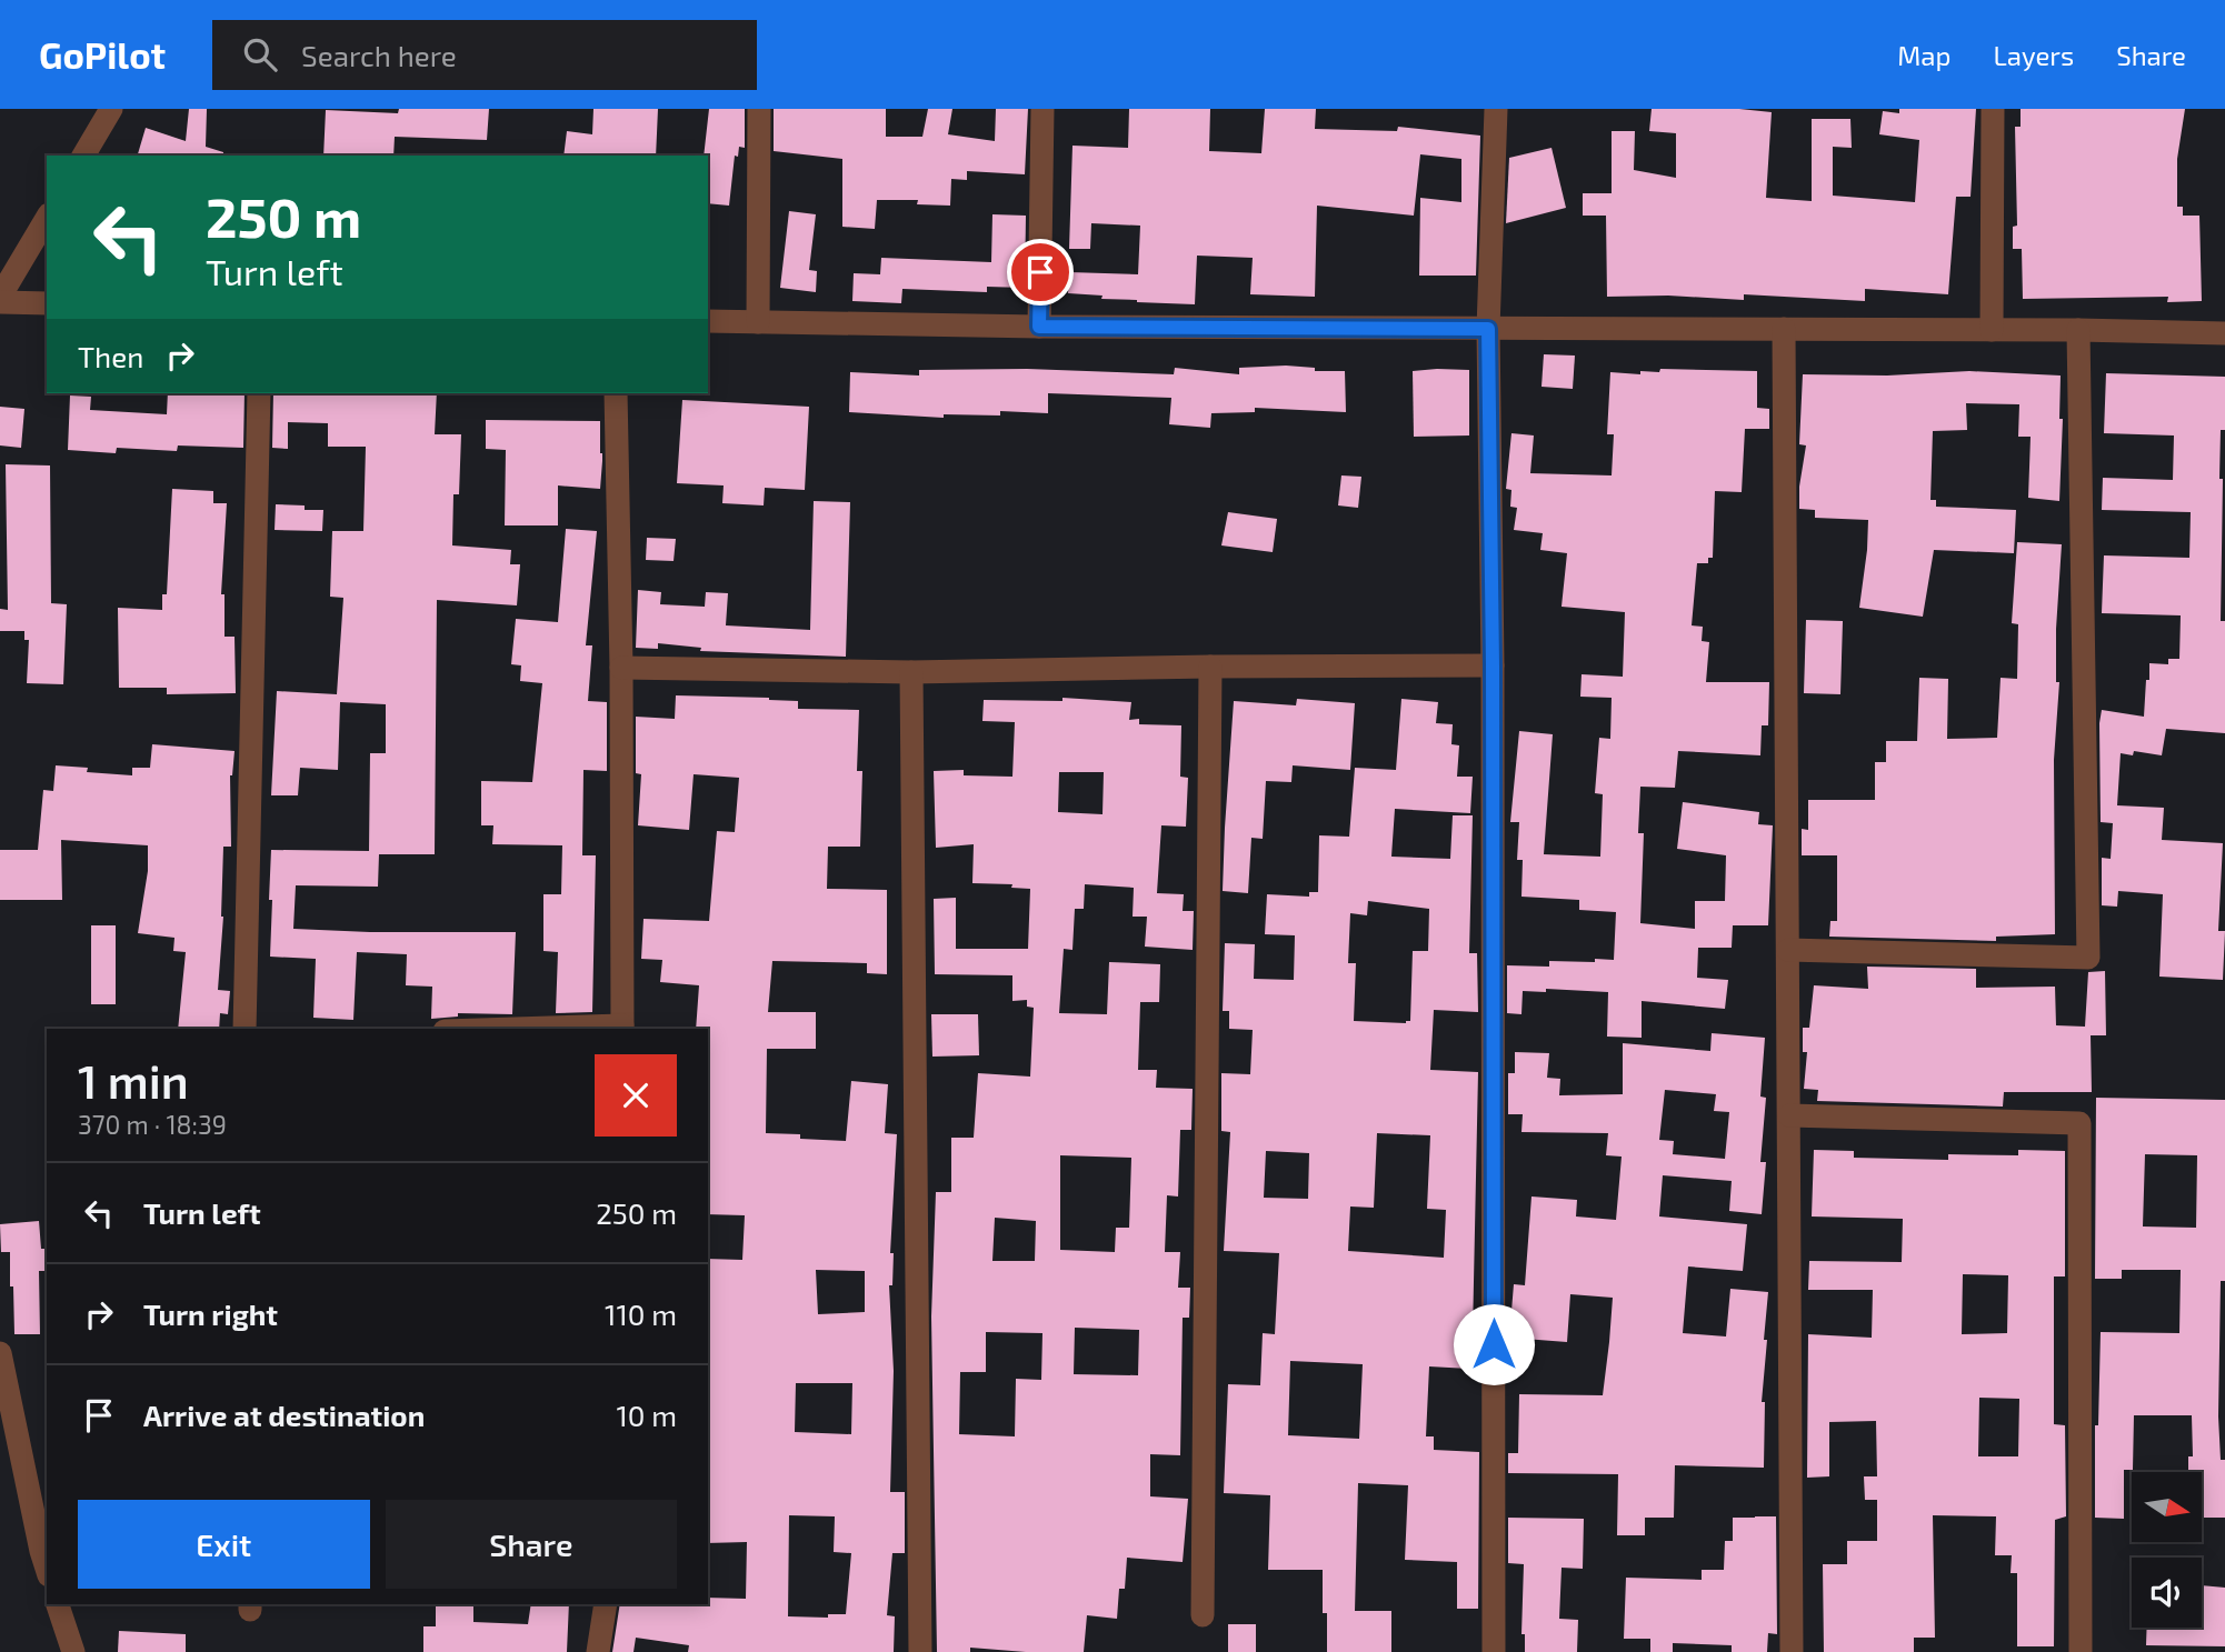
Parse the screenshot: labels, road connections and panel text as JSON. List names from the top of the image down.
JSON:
{
  "north": "right",
  "page": {
    "header": "GoPilot",
    "search": "Search here",
    "nav": ["Map", "Layers", "Share"],
    "turn": ["250 m", "Turn left"],
    "then": "Then",
    "heading": ["1 min", "370 m · 18:39"],
    "list": [
      {
        "name": "Turn left",
        "value": "250 m"
      },
      {
        "name": "Turn right",
        "value": "110 m"
      },
      {
        "name": "Arrive at destination",
        "value": "10 m"
      }
    ],
    "buttons": ["Exit", "Share"]
  }
}
